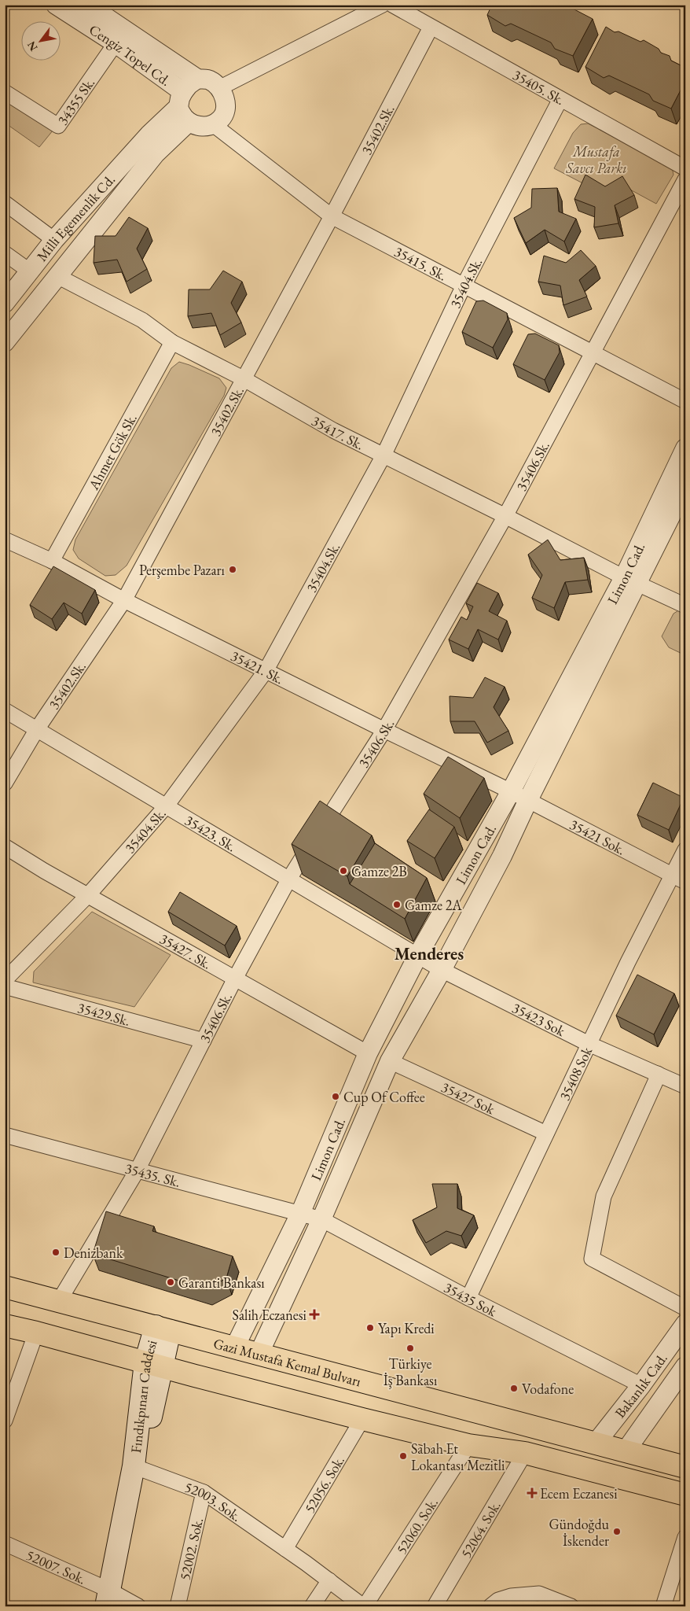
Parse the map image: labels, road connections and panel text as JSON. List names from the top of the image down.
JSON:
{
  "streets": {
    "highway": ["Gazi Mustafa Kemal Bulvarı"],
    "main road": ["Fındıkpınarı Caddesi"],
    "street": [
      "Cengiz Topel Cd.",
      "35405. Sk.",
      "34355 Sk.",
      "35402.Sk.",
      "Milli Egemenlik Cd.",
      "35415. Sk.",
      "35404.Sk.",
      "35417. Sk.",
      "Ahmet Gök Sk.",
      "35406.Sk.",
      "Limon Cad.",
      "35421. Sk.",
      "35423. Sk.",
      "35421 Sok.",
      "35427. Sk.",
      "35429.Sk.",
      "35423 Sok",
      "35408 Sok",
      "35427 Sok",
      "35435. Sk.",
      "35435 Sok",
      "Bakanlık Cad.",
      "52056. Sok.",
      "52003. Sok.",
      "52060. Sok.",
      "52064. Sok.",
      "52002. Sok.",
      "52007. Sok."
    ]
  },
  "crossings": [
    ["Cengiz Topel Cd.", "34355 Sk."],
    ["Cengiz Topel Cd.", "Milli Egemenlik Cd."],
    ["Cengiz Topel Cd.", "35415. Sk."],
    ["35405. Sk.", "35402.Sk."],
    ["35405. Sk.", "35404.Sk."],
    ["35402.Sk.", "35415. Sk."],
    ["35402.Sk.", "35417. Sk."],
    ["35402.Sk.", "35421. Sk."],
    ["35402.Sk.", "35423. Sk."],
    ["Milli Egemenlik Cd.", "35415. Sk."],
    ["35415. Sk.", "35404.Sk."],
    ["35415. Sk.", "35406.Sk."],
    ["35404.Sk.", "35417. Sk."],
    ["35404.Sk.", "35421. Sk."],
    ["35404.Sk.", "35423. Sk."],
    ["35404.Sk.", "35427. Sk."],
    ["35417. Sk.", "Ahmet Gök Sk."],
    ["35417. Sk.", "35406.Sk."],
    ["35417. Sk.", "Limon Cad."],
    ["Ahmet Gök Sk.", "35421. Sk."],
    ["35406.Sk.", "35421. Sk."],
    ["35406.Sk.", "35423. Sk."],
    ["35406.Sk.", "35427. Sk."],
    ["35406.Sk.", "35429.Sk."],
    ["35406.Sk.", "35435. Sk."],
    ["35406.Sk.", "Gazi Mustafa Kemal Bulvarı"],
    ["Limon Cad.", "35421. Sk."],
    ["Limon Cad.", "35423. Sk."],
    ["Limon Cad.", "35421 Sok."],
    ["Limon Cad.", "35427. Sk."],
    ["Limon Cad.", "35423 Sok"],
    ["Limon Cad.", "35427 Sok"],
    ["Limon Cad.", "35435. Sk."],
    ["Limon Cad.", "35435 Sok"],
    ["Limon Cad.", "Gazi Mustafa Kemal Bulvarı"],
    ["35421. Sk.", "35421 Sok."],
    ["35423. Sk.", "35423 Sok"],
    ["35421 Sok.", "35408 Sok"],
    ["35423 Sok", "35408 Sok"],
    ["35408 Sok", "35427 Sok"],
    ["35408 Sok", "35435 Sok"],
    ["35435. Sk.", "35435 Sok"],
    ["35435 Sok", "Bakanlık Cad."],
    ["Gazi Mustafa Kemal Bulvarı", "Bakanlık Cad."],
    ["Gazi Mustafa Kemal Bulvarı", "Fındıkpınarı Caddesi"],
    ["Fındıkpınarı Caddesi", "52003. Sok."],
    ["Fındıkpınarı Caddesi", "52007. Sok."],
    ["52056. Sok.", "52003. Sok."],
    ["52003. Sok.", "52060. Sok."],
    ["52003. Sok.", "52002. Sok."]
  ],
  "districts": ["Menderes"],
  "parks": ["Mustafa Savcı Parkı"],
  "places": {
    "other": [
      "Perşembe Pazarı",
      "Gamze 2B",
      "Gamze 2A",
      "Cup Of Coffee",
      "Denizbank",
      "Garanti Bankası",
      "Yapı Kredi",
      "Türkiye İş Bankası",
      "Vodafone",
      "Sabah Et Lokantası Mezitli",
      "Gündoğdu İskender"
    ],
    "health": ["Salih Eczanesi", "Ecem Eczanesi"]
  },
  "north": "bottom left"
}
